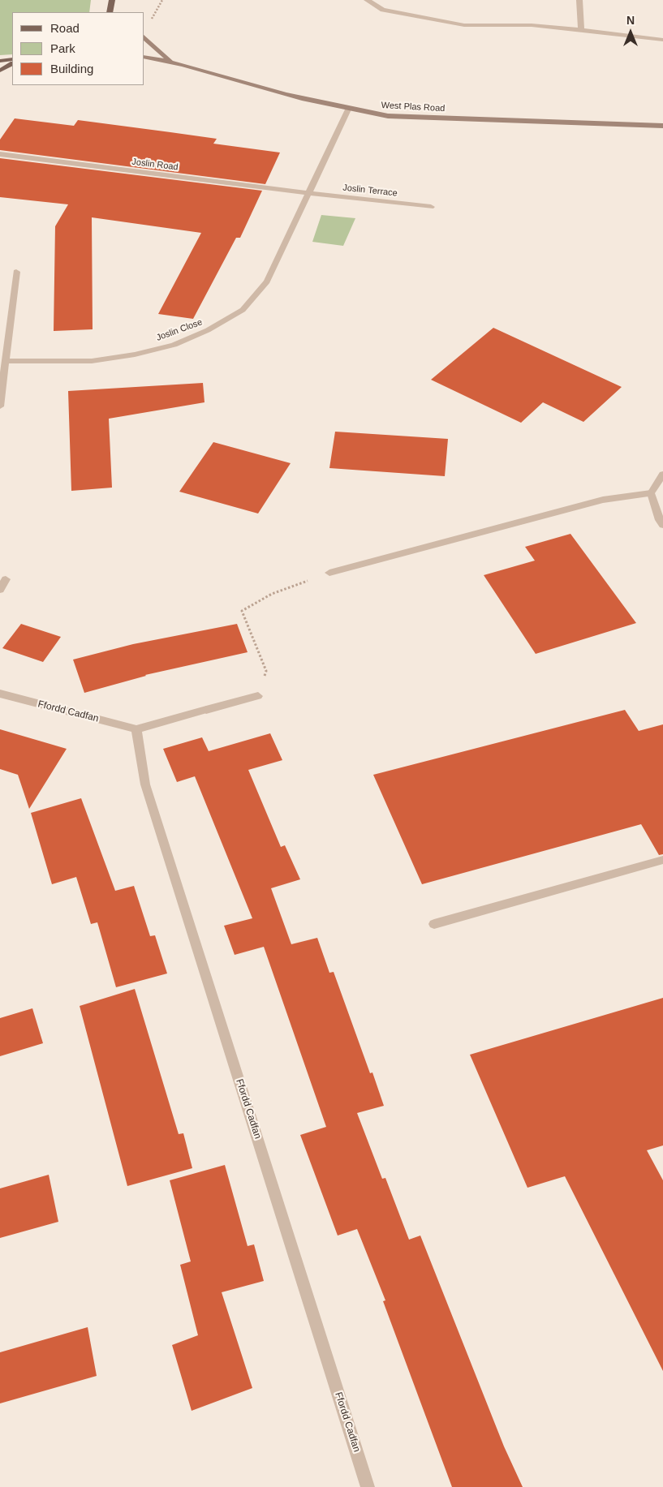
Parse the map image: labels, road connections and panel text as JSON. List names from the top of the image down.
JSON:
{
  "streets": {
    "street": [
      "West Plas Road",
      "Joslin Road",
      "Joslin Terrace",
      "Joslin Close",
      "Ffordd Cadfan"
    ]
  },
  "crossings": [
    ["Joslin Road", "Joslin Terrace"],
    ["Joslin Road", "Joslin Close"],
    ["Joslin Terrace", "Joslin Close"]
  ],
  "legend": ["Road", "Park", "Building"],
  "north": "top"
}
